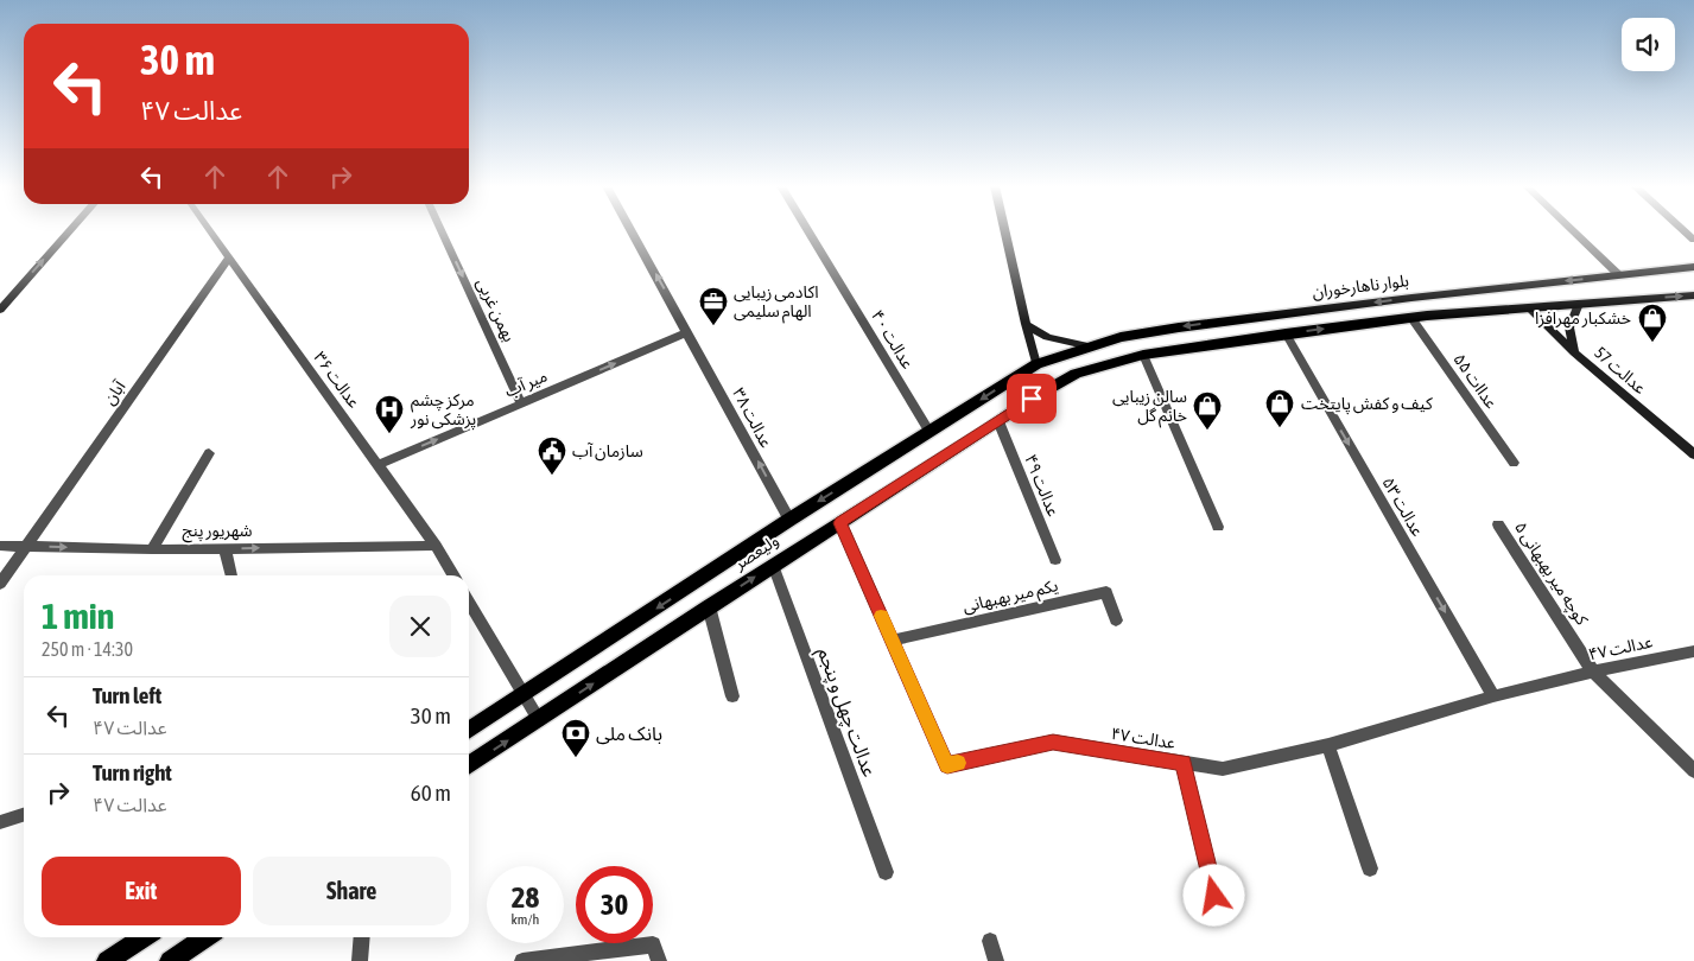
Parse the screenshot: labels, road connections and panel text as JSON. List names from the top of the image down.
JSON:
{
  "streets": {
    "main road": ["بلوار ناهارخوران", "عدالت 57", "ولیعصر"],
    "street": [
      "بهمن غربی",
      "عدالت ۴۰",
      "عدالت ۳۶",
      "عداات ۵۵",
      "میر آب",
      "آبان",
      "عدالت ۳۸",
      "عدالت ۴۹",
      "عدالت ۵۳",
      "شهریور پنج",
      "کوچه میر بهبهانی ۵",
      "یکم میر بهبهانی",
      "عدالت ۴۷",
      "عدالت چهل و پنجم"
    ]
  },
  "crossings": [
    ["بلوار ناهارخوران", "ولیعصر"],
    ["بهمن غربی", "میر آب"],
    ["عدالت ۴۰", "ولیعصر"],
    ["عدالت ۳۶", "میر آب"],
    ["عدالت ۳۶", "آبان"],
    ["عدالت ۳۶", "شهریور پنج"],
    ["میر آب", "عدالت ۳۸"],
    ["آبان", "شهریور پنج"],
    ["عدالت ۳۸", "ولیعصر"],
    ["عدالت ۴۹", "ولیعصر"],
    ["عدالت ۵۳", "عدالت ۴۷"],
    ["ولیعصر", "عدالت ۴۷"],
    ["ولیعصر", "عدالت چهل و پنجم"],
    ["کوچه میر بهبهانی ۵", "عدالت ۴۷"],
    ["یکم میر بهبهانی", "عدالت ۴۷"]
  ],
  "one_way": [
    "بهمن غربی",
    "میر آب",
    "عدالت ۳۸",
    "عدالت ۵۳",
    "شهریور پنج"
  ],
  "places": {
    "office": ["اکادمی زیبایی الهام سلیمی"],
    "shop": ["خشكبار مهرافزا", "کیف و کفش پایتخت", "سالن زیبایی خانم گل"],
    "hospital": ["مرکز چشم پزشکی نور"],
    "public building": ["سازمان آب"],
    "bank": ["بانک ملی"]
  },
  "page": {
    "turn": ["30 m", "عدالت ۴۷"],
    "heading": ["1 min", "250 m · 14:30"],
    "list": [
      {
        "name": "Turn left",
        "note": "عدالت ۴۷",
        "value": "30 m"
      },
      {
        "name": "Turn right",
        "note": "عدالت ۴۷",
        "value": "60 m"
      }
    ],
    "buttons": ["Exit", "Share"],
    "speed": "28 km/h",
    "limit": "30"
  }
}
